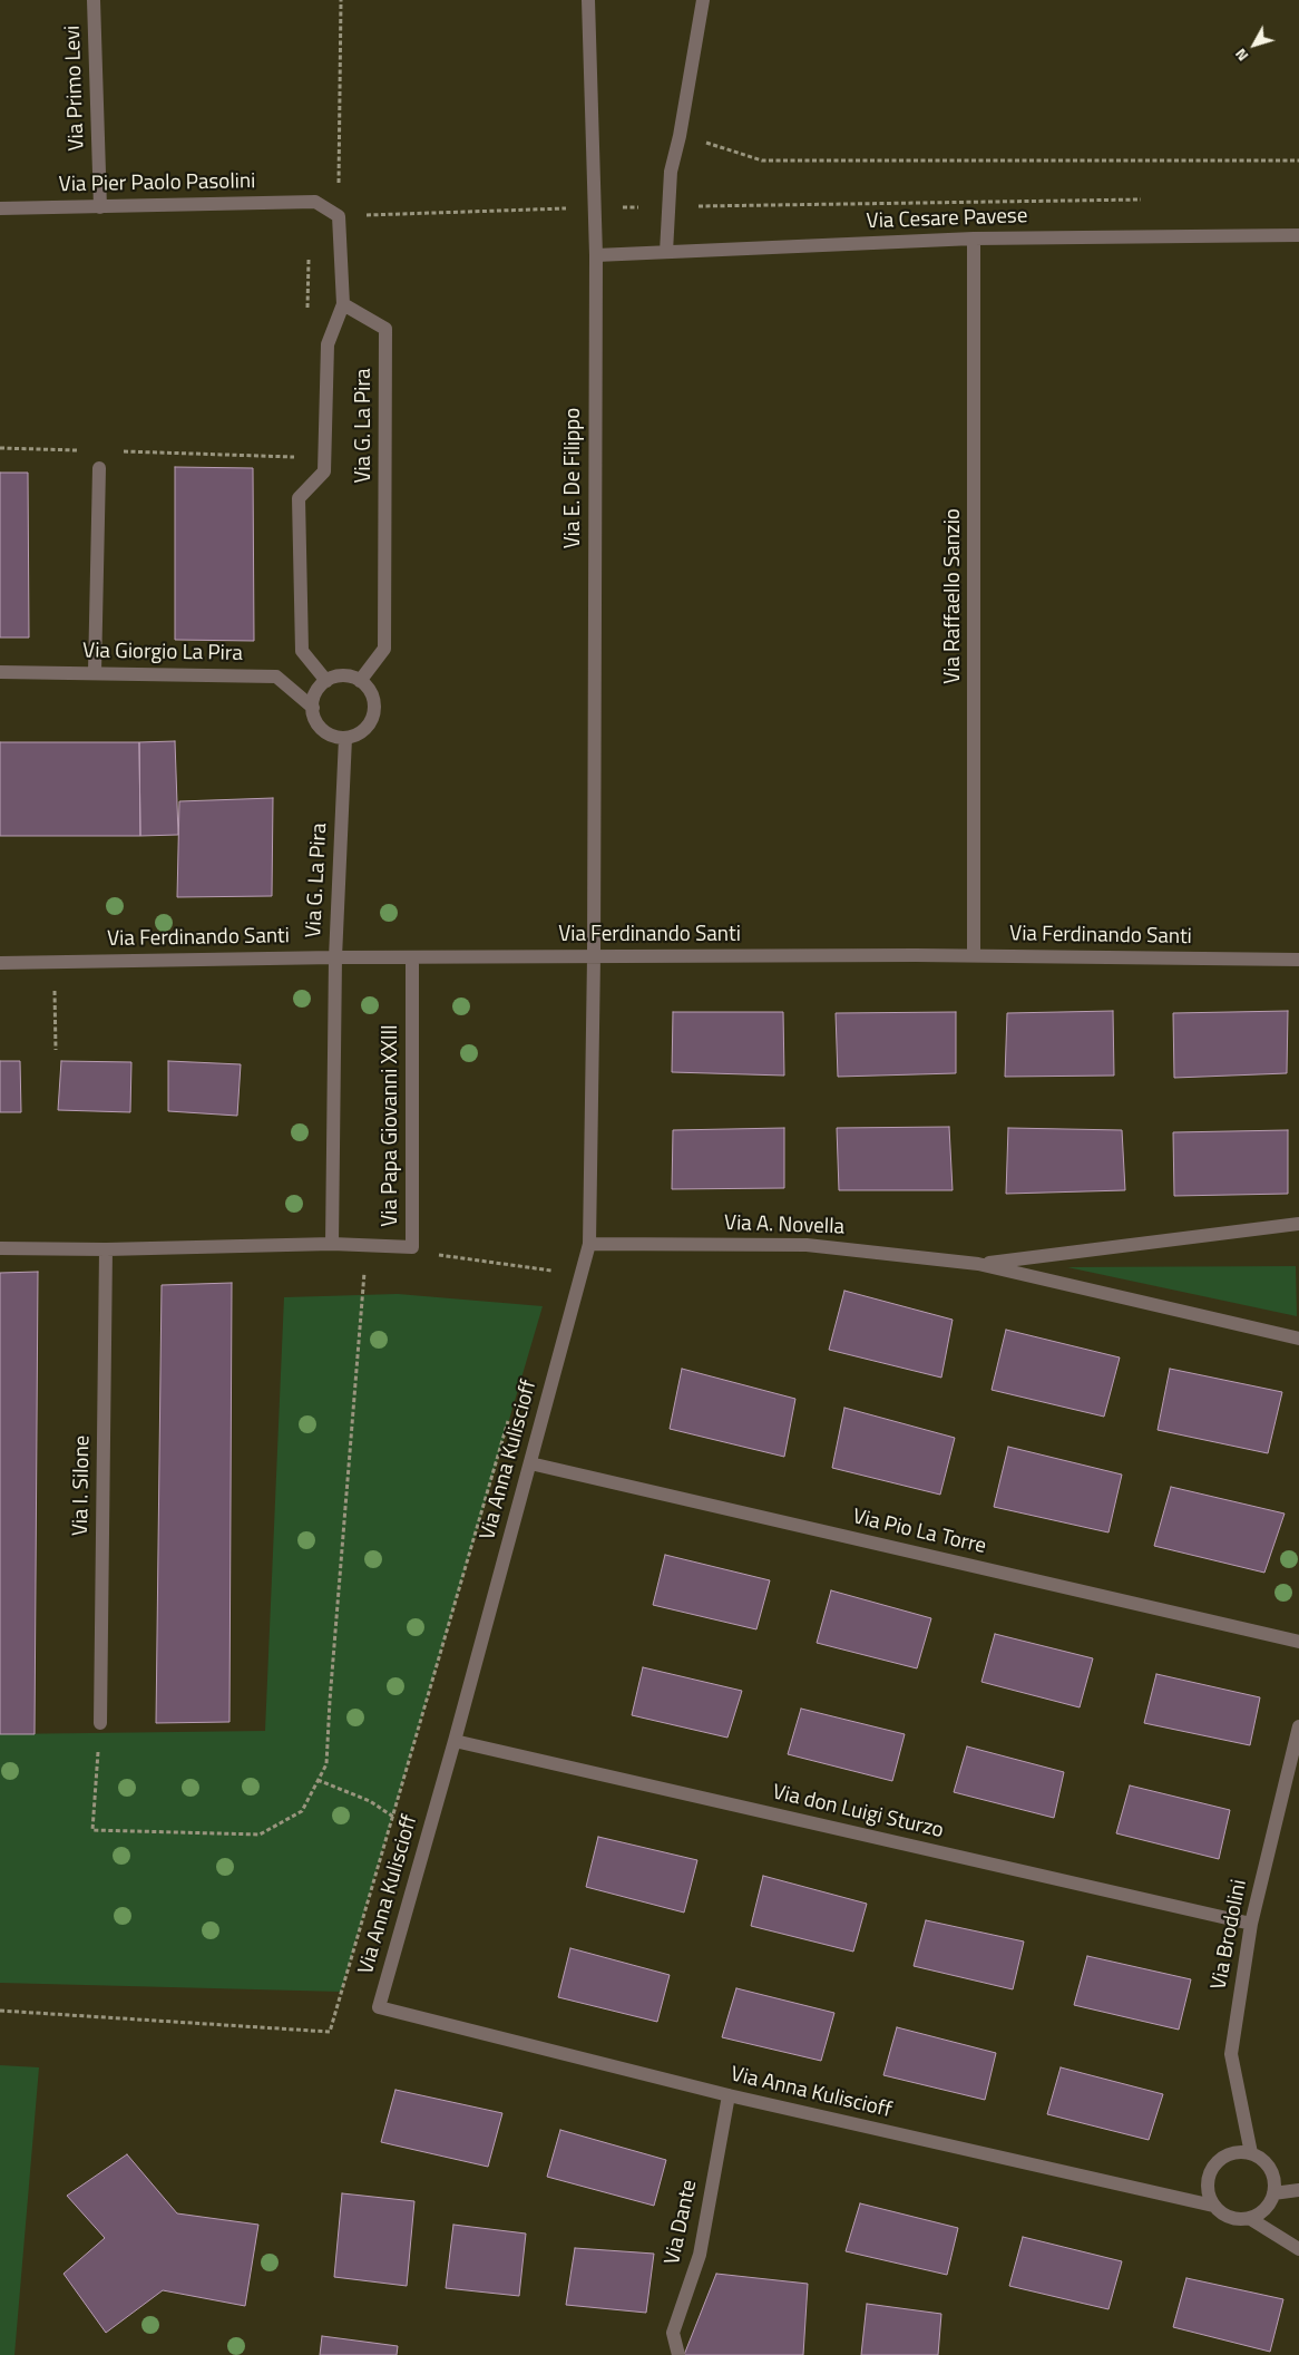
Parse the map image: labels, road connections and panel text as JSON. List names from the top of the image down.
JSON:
{
  "streets": {
    "street": [
      "Via Primo Levi",
      "Via Pier Paolo Pasolini",
      "Via Cesare Pavese",
      "Via G. La Pira",
      "Via E. De Filippo",
      "Via Raffaello Sanzio",
      "Via Giorgio La Pira",
      "Via Ferdinando Santi",
      "Via Papa Giovanni XXIII",
      "Via A. Novella",
      "Via Anna Kuliscioff",
      "Via I. Silone",
      "Via Pio La Torre",
      "Via don Luigi Sturzo",
      "Via Brodolini",
      "Via Dante"
    ]
  },
  "crossings": [
    ["Via Primo Levi", "Via Pier Paolo Pasolini"],
    ["Via Cesare Pavese", "Via E. De Filippo"],
    ["Via Cesare Pavese", "Via Raffaello Sanzio"],
    ["Via G. La Pira", "Via Giorgio La Pira"],
    ["Via G. La Pira", "Via Ferdinando Santi"],
    ["Via E. De Filippo", "Via Ferdinando Santi"],
    ["Via E. De Filippo", "Via Anna Kuliscioff"],
    ["Via Raffaello Sanzio", "Via Ferdinando Santi"],
    ["Via Ferdinando Santi", "Via Papa Giovanni XXIII"],
    ["Via Ferdinando Santi", "Via Anna Kuliscioff"],
    ["Via Papa Giovanni XXIII", "Via I. Silone"],
    ["Via A. Novella", "Via Anna Kuliscioff"],
    ["Via Anna Kuliscioff", "Via Pio La Torre"],
    ["Via Anna Kuliscioff", "Via don Luigi Sturzo"],
    ["Via Anna Kuliscioff", "Via Brodolini"],
    ["Via Anna Kuliscioff", "Via Dante"],
    ["Via don Luigi Sturzo", "Via Brodolini"]
  ],
  "north": "bottom left"
}
